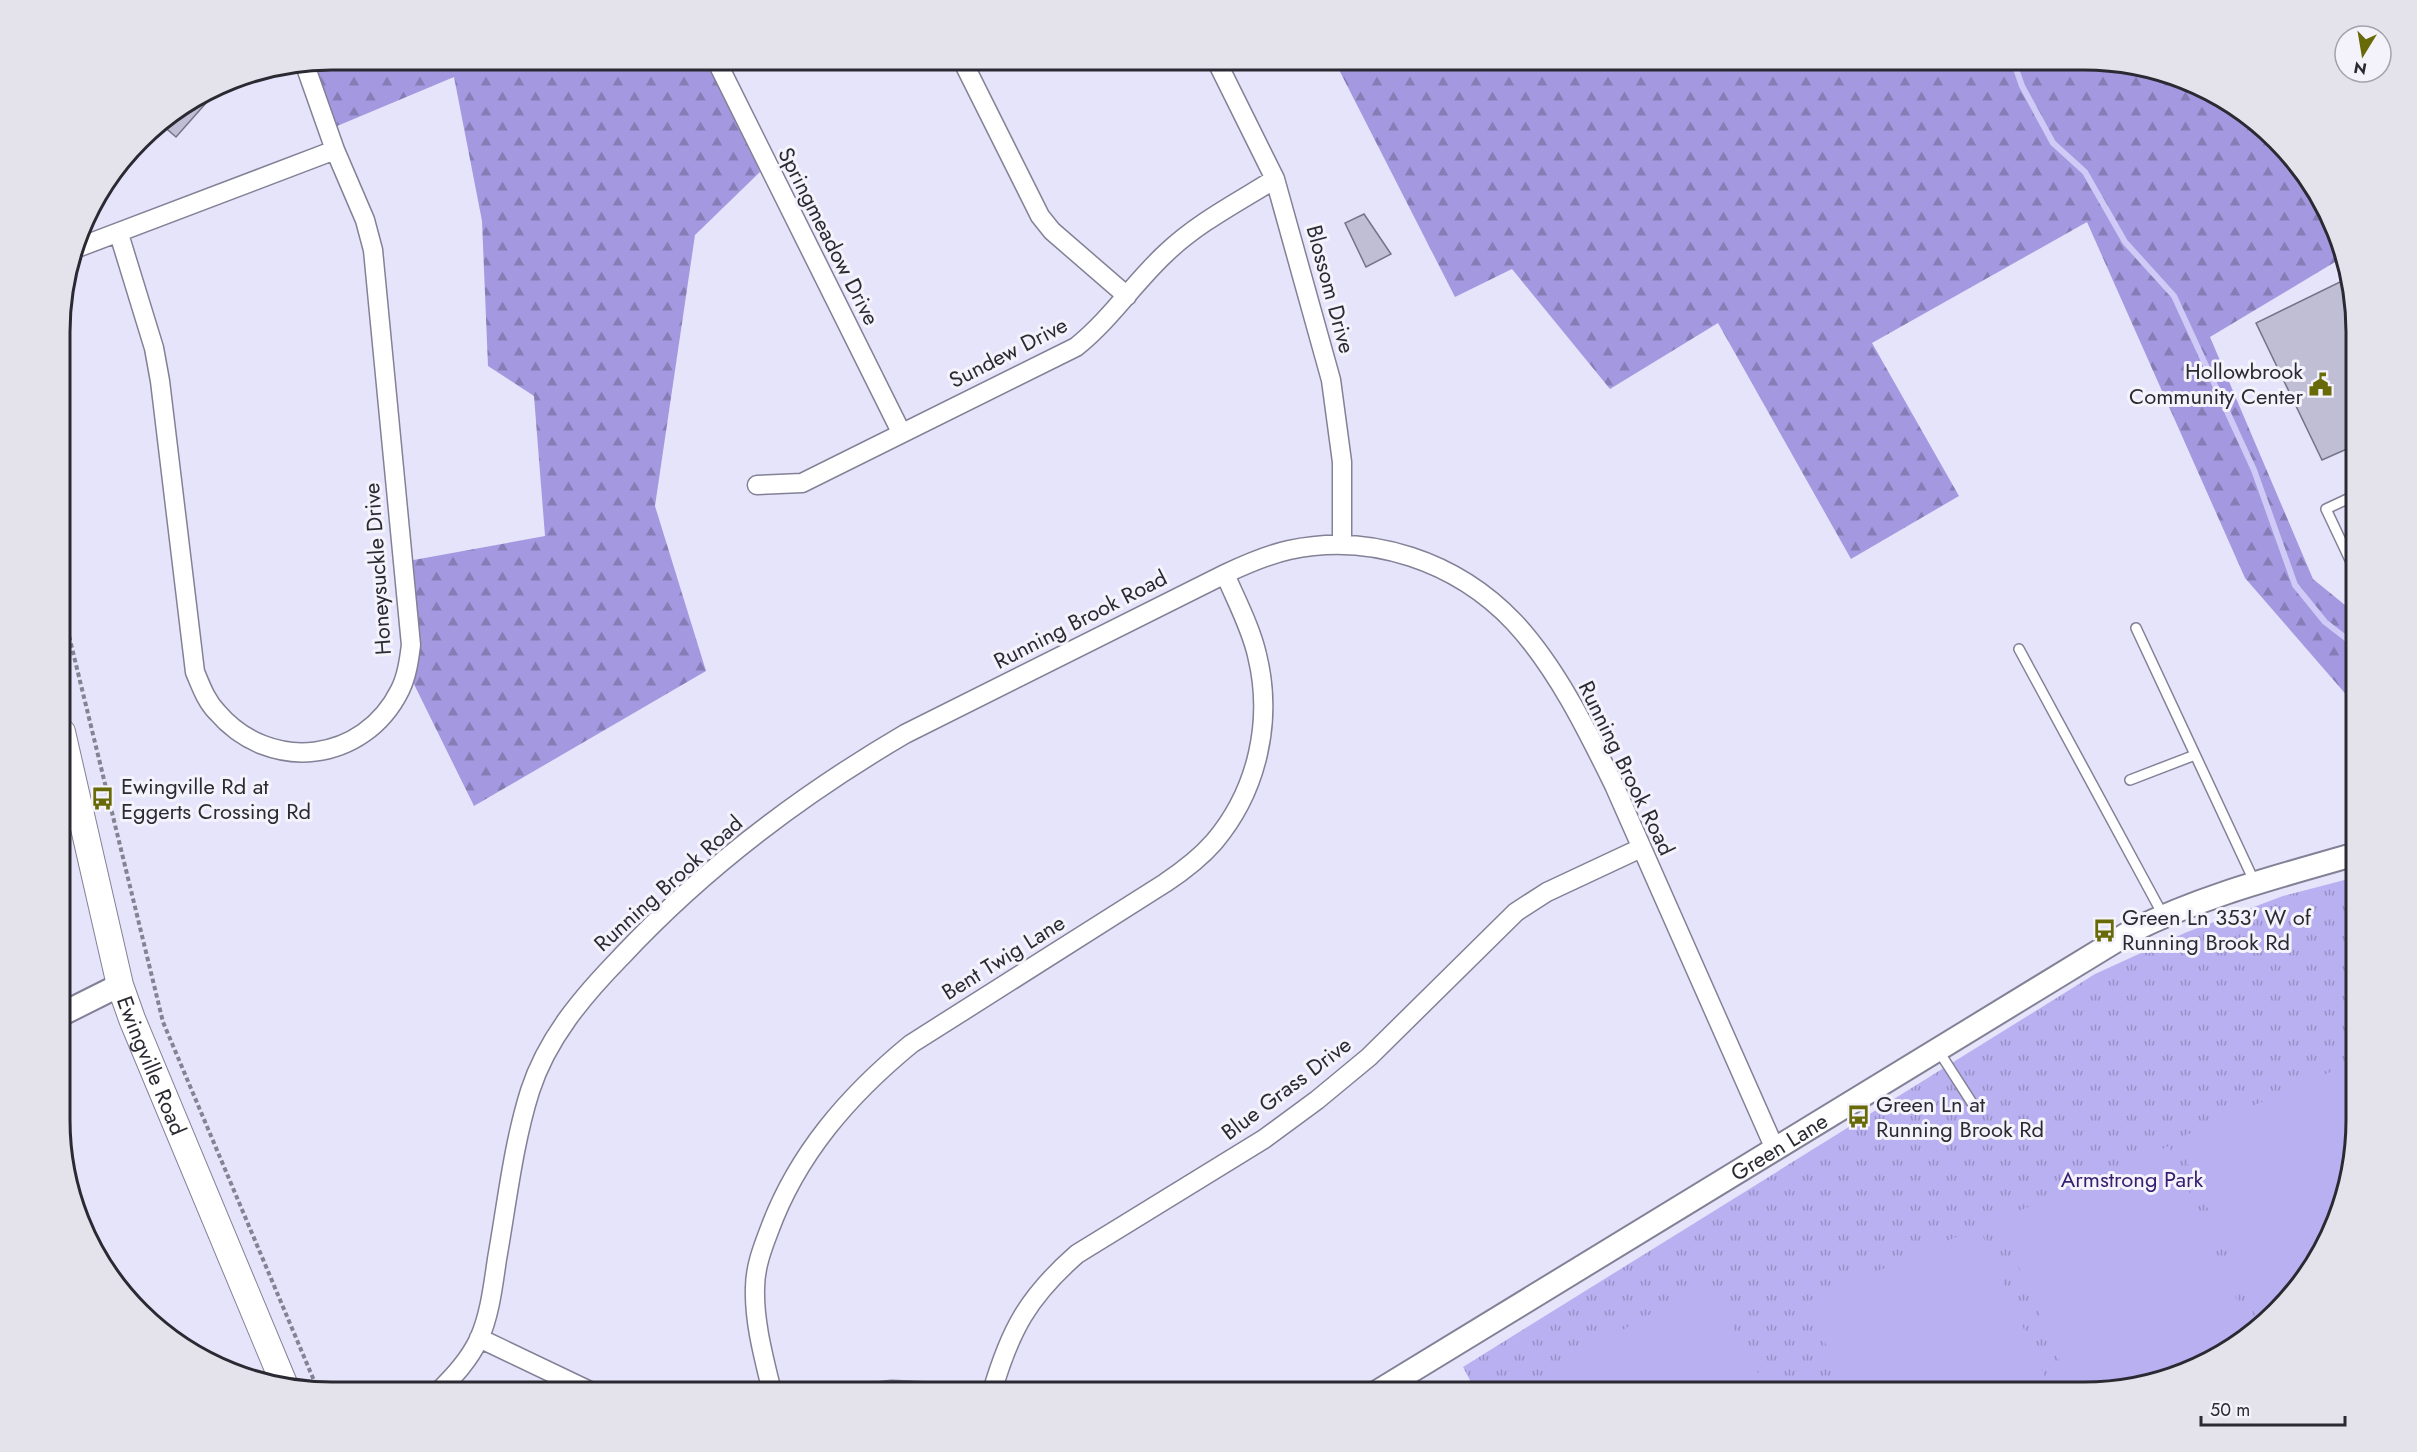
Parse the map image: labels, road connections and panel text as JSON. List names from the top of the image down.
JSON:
{
  "streets": {
    "main road": ["Ewingville Road"],
    "street": [
      "Springmeadow Drive",
      "Blossom Drive",
      "Sundew Drive",
      "Honeysuckle Drive",
      "Running Brook Road",
      "Bent Twig Lane",
      "Blue Grass Drive",
      "Green Lane"
    ]
  },
  "crossings": [
    ["Springmeadow Drive", "Sundew Drive"],
    ["Blossom Drive", "Sundew Drive"],
    ["Blossom Drive", "Running Brook Road"],
    ["Running Brook Road", "Bent Twig Lane"],
    ["Running Brook Road", "Blue Grass Drive"],
    ["Running Brook Road", "Green Lane"]
  ],
  "parks": ["Armstrong Park"],
  "places": {
    "public building": ["Hollowbrook Community Center"],
    "bus stop": ["Ewingville Rd at Eggerts Crossing Rd", "Green Ln 353' W of Running Brook Rd", "Green Ln at Running Brook Rd"]
  },
  "scale_bar": "50 m",
  "north": "bottom"
}
